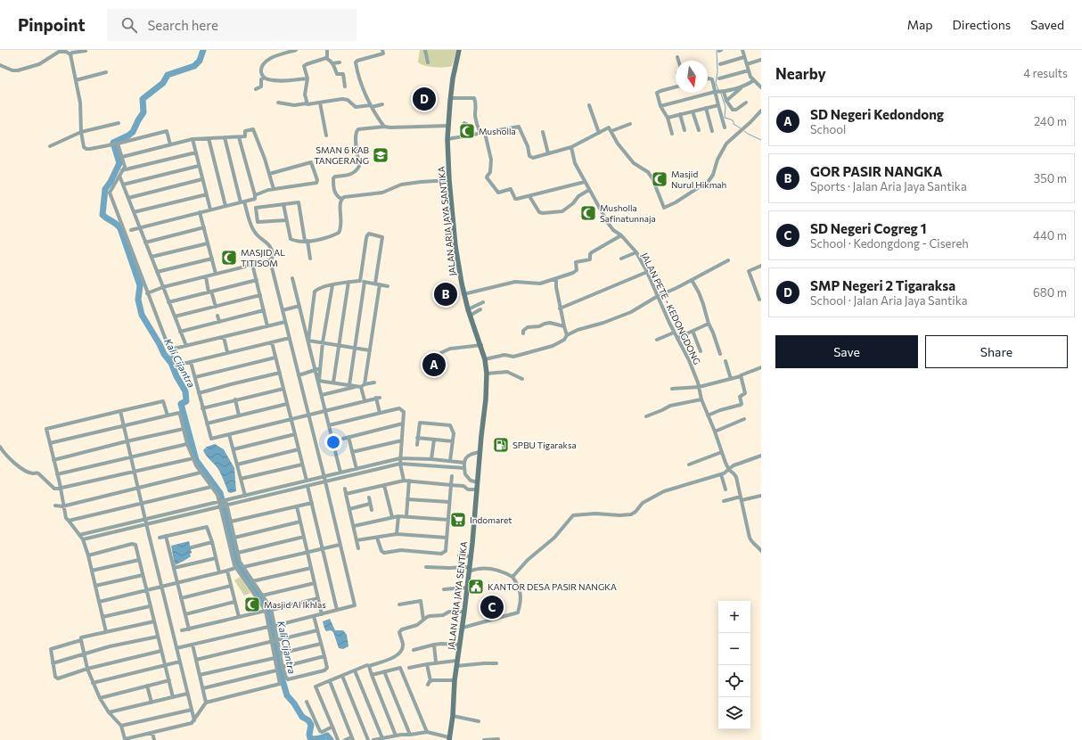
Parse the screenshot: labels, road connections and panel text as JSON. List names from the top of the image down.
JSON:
{
  "streets": {
    "street": ["JALAN ARIA JAYA SANTIKA", "JALAN PETE - KEDONGDONG", "JALAN ARIA JAYA SENTIKA"]
  },
  "crossings": [
    ["JALAN ARIA JAYA SANTIKA", "JALAN ARIA JAYA SENTIKA"]
  ],
  "water": ["Kali Cijantra"],
  "places": {
    "mosque": [
      "Musholla",
      "Masjid Nurul Hikmah",
      "Musholla Safinatunnaja",
      "MASJID AL TITISOM",
      "Masjid Al Ikhlas"
    ],
    "school or university": ["SMAN 6 KAB TANGERANG"],
    "fuel station": ["SPBU Tigaraksa"],
    "supermarket": ["Indomaret"],
    "public building": ["KANTOR DESA PASIR NANGKA"]
  },
  "north": "bottom",
  "page": {
    "header": "Pinpoint",
    "search": "Search here",
    "nav": ["Map", "Directions", "Saved"],
    "heading": ["Nearby", "4 results"],
    "pins": [
      "D",
      "B",
      "A",
      "C"
    ],
    "list": [
      {
        "mark": "A",
        "name": "SD Negeri Kedondong",
        "note": "School",
        "value": "240 m"
      },
      {
        "mark": "B",
        "name": "GOR PASIR NANGKA",
        "note": "Sports · Jalan Aria Jaya Santika",
        "value": "350 m"
      },
      {
        "mark": "C",
        "name": "SD Negeri Cogreg 1",
        "note": "School · Kedongdong - Cisereh",
        "value": "440 m"
      },
      {
        "mark": "D",
        "name": "SMP Negeri 2 Tigaraksa",
        "note": "School · Jalan Aria Jaya Santika",
        "value": "680 m"
      }
    ],
    "buttons": ["Save", "Share"],
    "map_buttons": ["+", "−"]
  }
}
